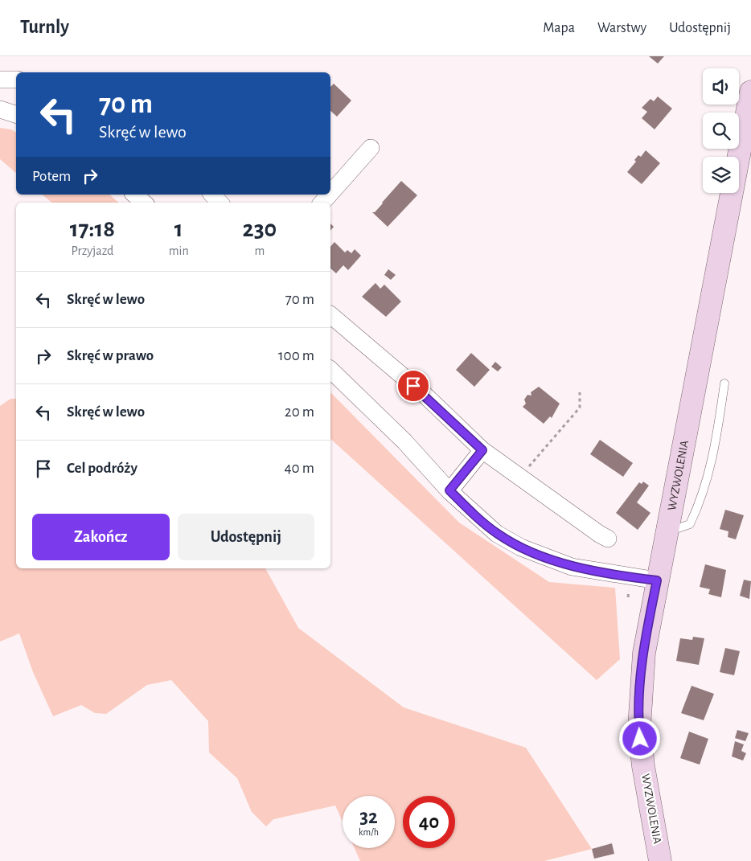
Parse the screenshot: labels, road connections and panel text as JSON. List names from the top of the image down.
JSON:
{
  "streets": {
    "street": ["WYZWOLENIA"]
  },
  "page": {
    "header": "Turnly",
    "nav": ["Mapa", "Warstwy", "Udostępnij"],
    "turn": ["70 m", "Skręć w lewo"],
    "then": "Potem",
    "eta": [
      "17:18",
      "Przyjazd",
      "1",
      "min",
      "230",
      "m"
    ],
    "list": [
      {
        "name": "Skręć w lewo",
        "value": "70 m"
      },
      {
        "name": "Skręć w prawo",
        "value": "100 m"
      },
      {
        "name": "Skręć w lewo",
        "value": "20 m"
      },
      {
        "name": "Cel podróży",
        "value": "40 m"
      }
    ],
    "buttons": ["Zakończ", "Udostępnij"],
    "speed": "32 km/h",
    "limit": "40"
  }
}
